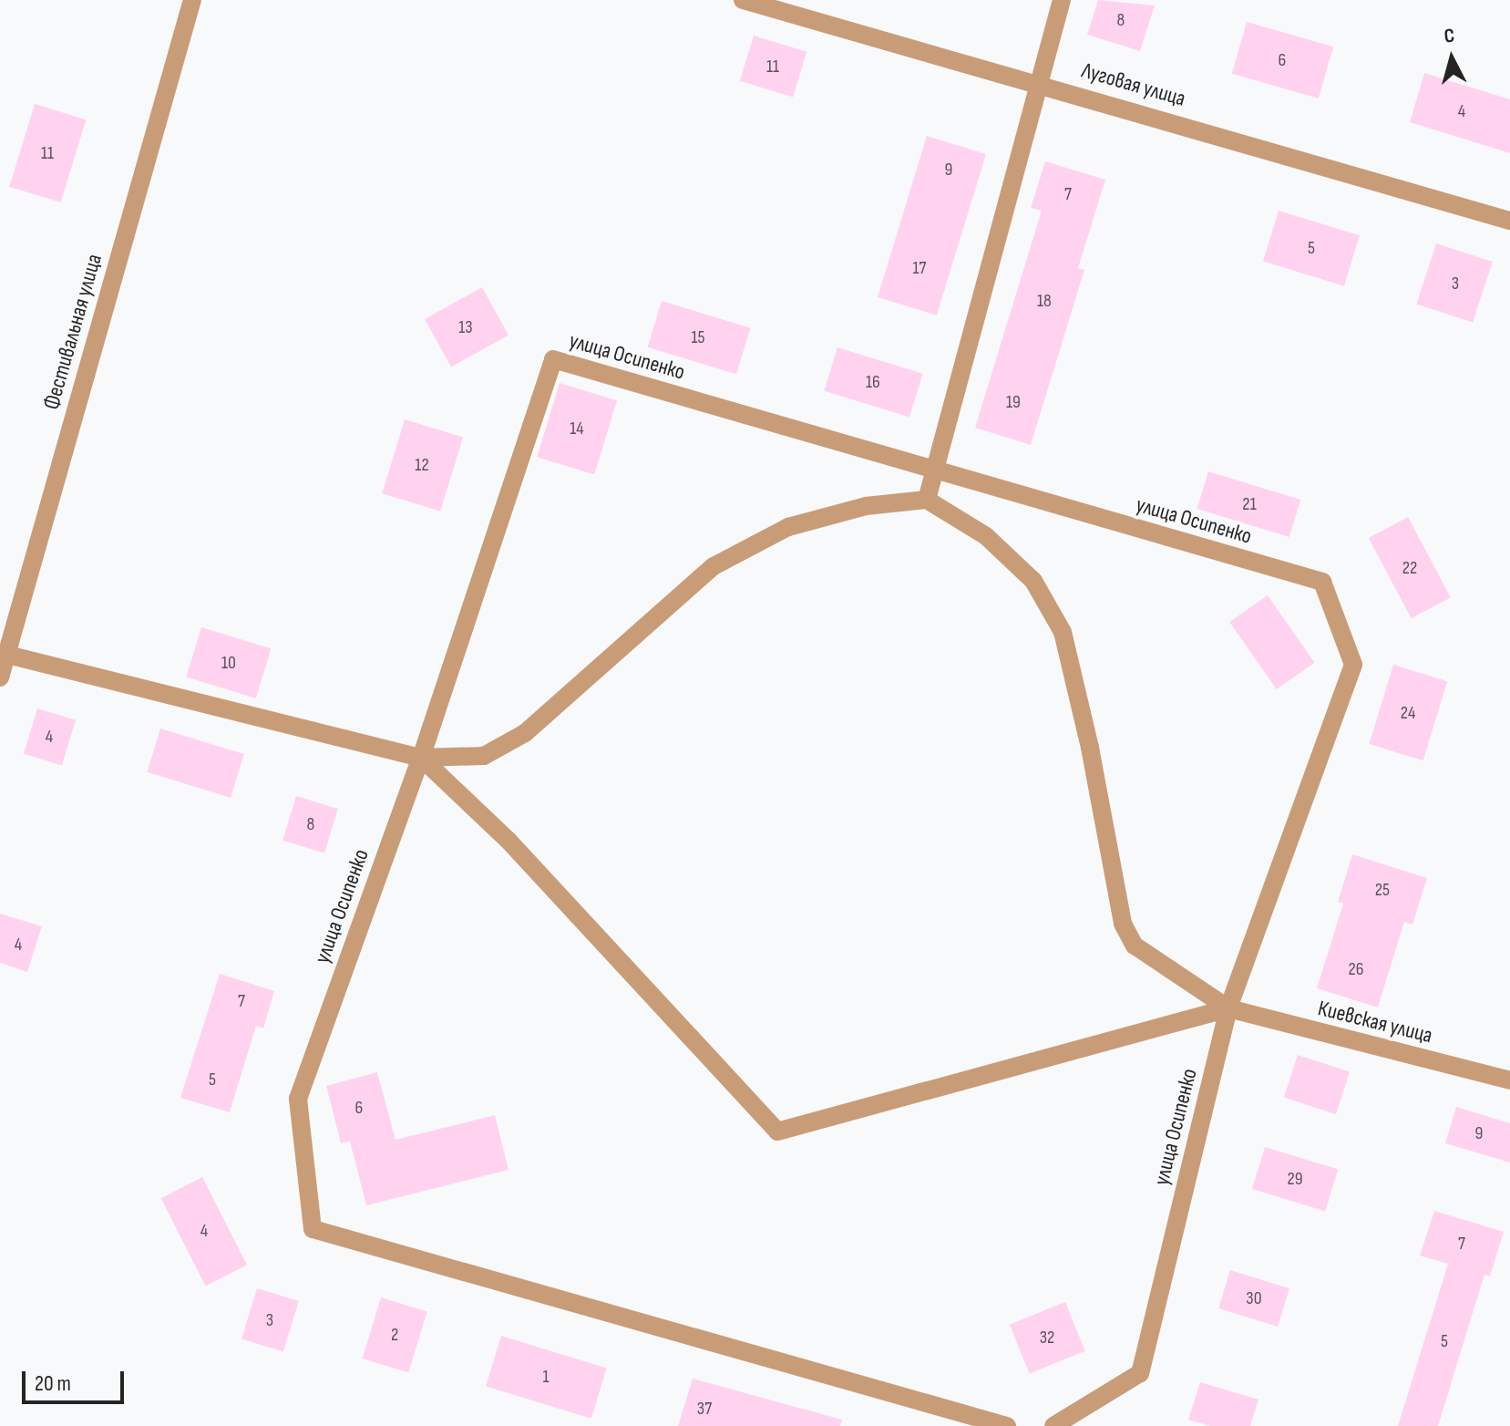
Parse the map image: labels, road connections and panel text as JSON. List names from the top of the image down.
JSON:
{
  "streets": {
    "street": [
      "Луговая улица",
      "Фестивальная улица",
      "улица Осипенко",
      "Киевская улица"
    ]
  },
  "crossings": [
    ["улица Осипенко", "Киевская улица"]
  ],
  "house_numbers": [
    "8",
    "6",
    "11",
    "4",
    "11",
    "9",
    "7",
    "5",
    "17",
    "3",
    "18",
    "13",
    "15",
    "16",
    "19",
    "14",
    "12",
    "21",
    "22",
    "10",
    "24",
    "4",
    "8",
    "25",
    "4",
    "26",
    "7",
    "5",
    "6",
    "9",
    "29",
    "4",
    "7",
    "30",
    "3",
    "2",
    "32",
    "5",
    "1",
    "37"
  ],
  "scale_bar": "20 m",
  "north": "top"
}
